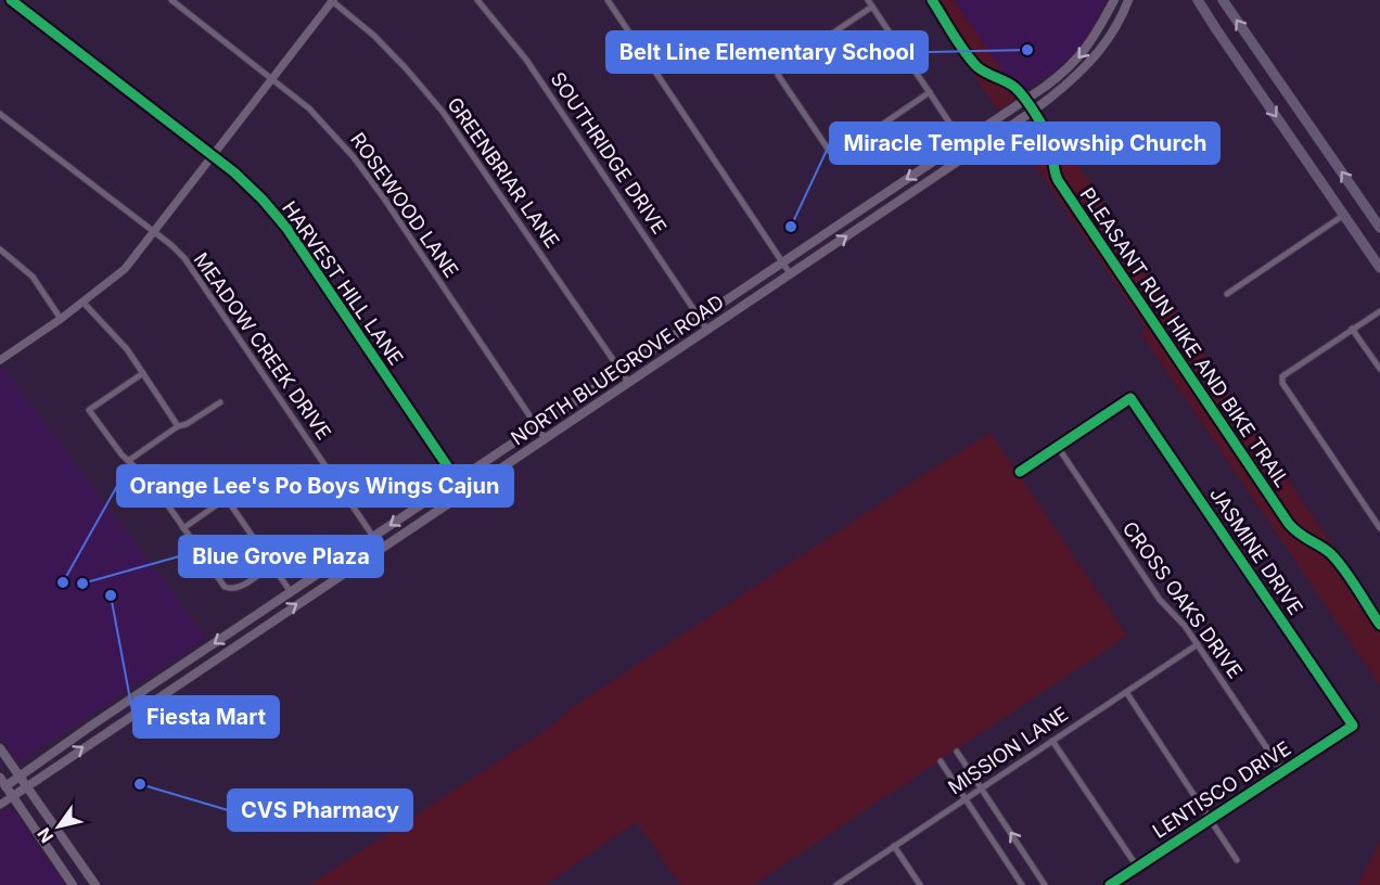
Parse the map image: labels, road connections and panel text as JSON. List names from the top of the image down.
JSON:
{
  "streets": {
    "main road": ["NORTH BLUEGROVE ROAD"],
    "street": [
      "SOUTHRIDGE DRIVE",
      "GREENBRIAR LANE",
      "ROSEWOOD LANE",
      "HARVEST HILL LANE",
      "MEADOW CREEK DRIVE",
      "JASMINE DRIVE",
      "CROSS OAKS DRIVE",
      "MISSION LANE",
      "LENTISCO DRIVE"
    ],
    "cycle path": ["PLEASANT RUN HIKE AND BIKE TRAIL"]
  },
  "crossings": [
    ["SOUTHRIDGE DRIVE", "NORTH BLUEGROVE ROAD"],
    ["GREENBRIAR LANE", "NORTH BLUEGROVE ROAD"],
    ["ROSEWOOD LANE", "NORTH BLUEGROVE ROAD"],
    ["HARVEST HILL LANE", "NORTH BLUEGROVE ROAD"],
    ["MEADOW CREEK DRIVE", "NORTH BLUEGROVE ROAD"],
    ["JASMINE DRIVE", "CROSS OAKS DRIVE"],
    ["JASMINE DRIVE", "LENTISCO DRIVE"],
    ["CROSS OAKS DRIVE", "MISSION LANE"],
    ["CROSS OAKS DRIVE", "LENTISCO DRIVE"]
  ],
  "places": [
    "Belt Line Elementary School",
    "Miracle Temple Fellowship Church",
    "Orange Lee's Po Boys Wings Cajun",
    "Blue Grove Plaza",
    "Fiesta Mart",
    "CVS Pharmacy"
  ],
  "north": "bottom left"
}
